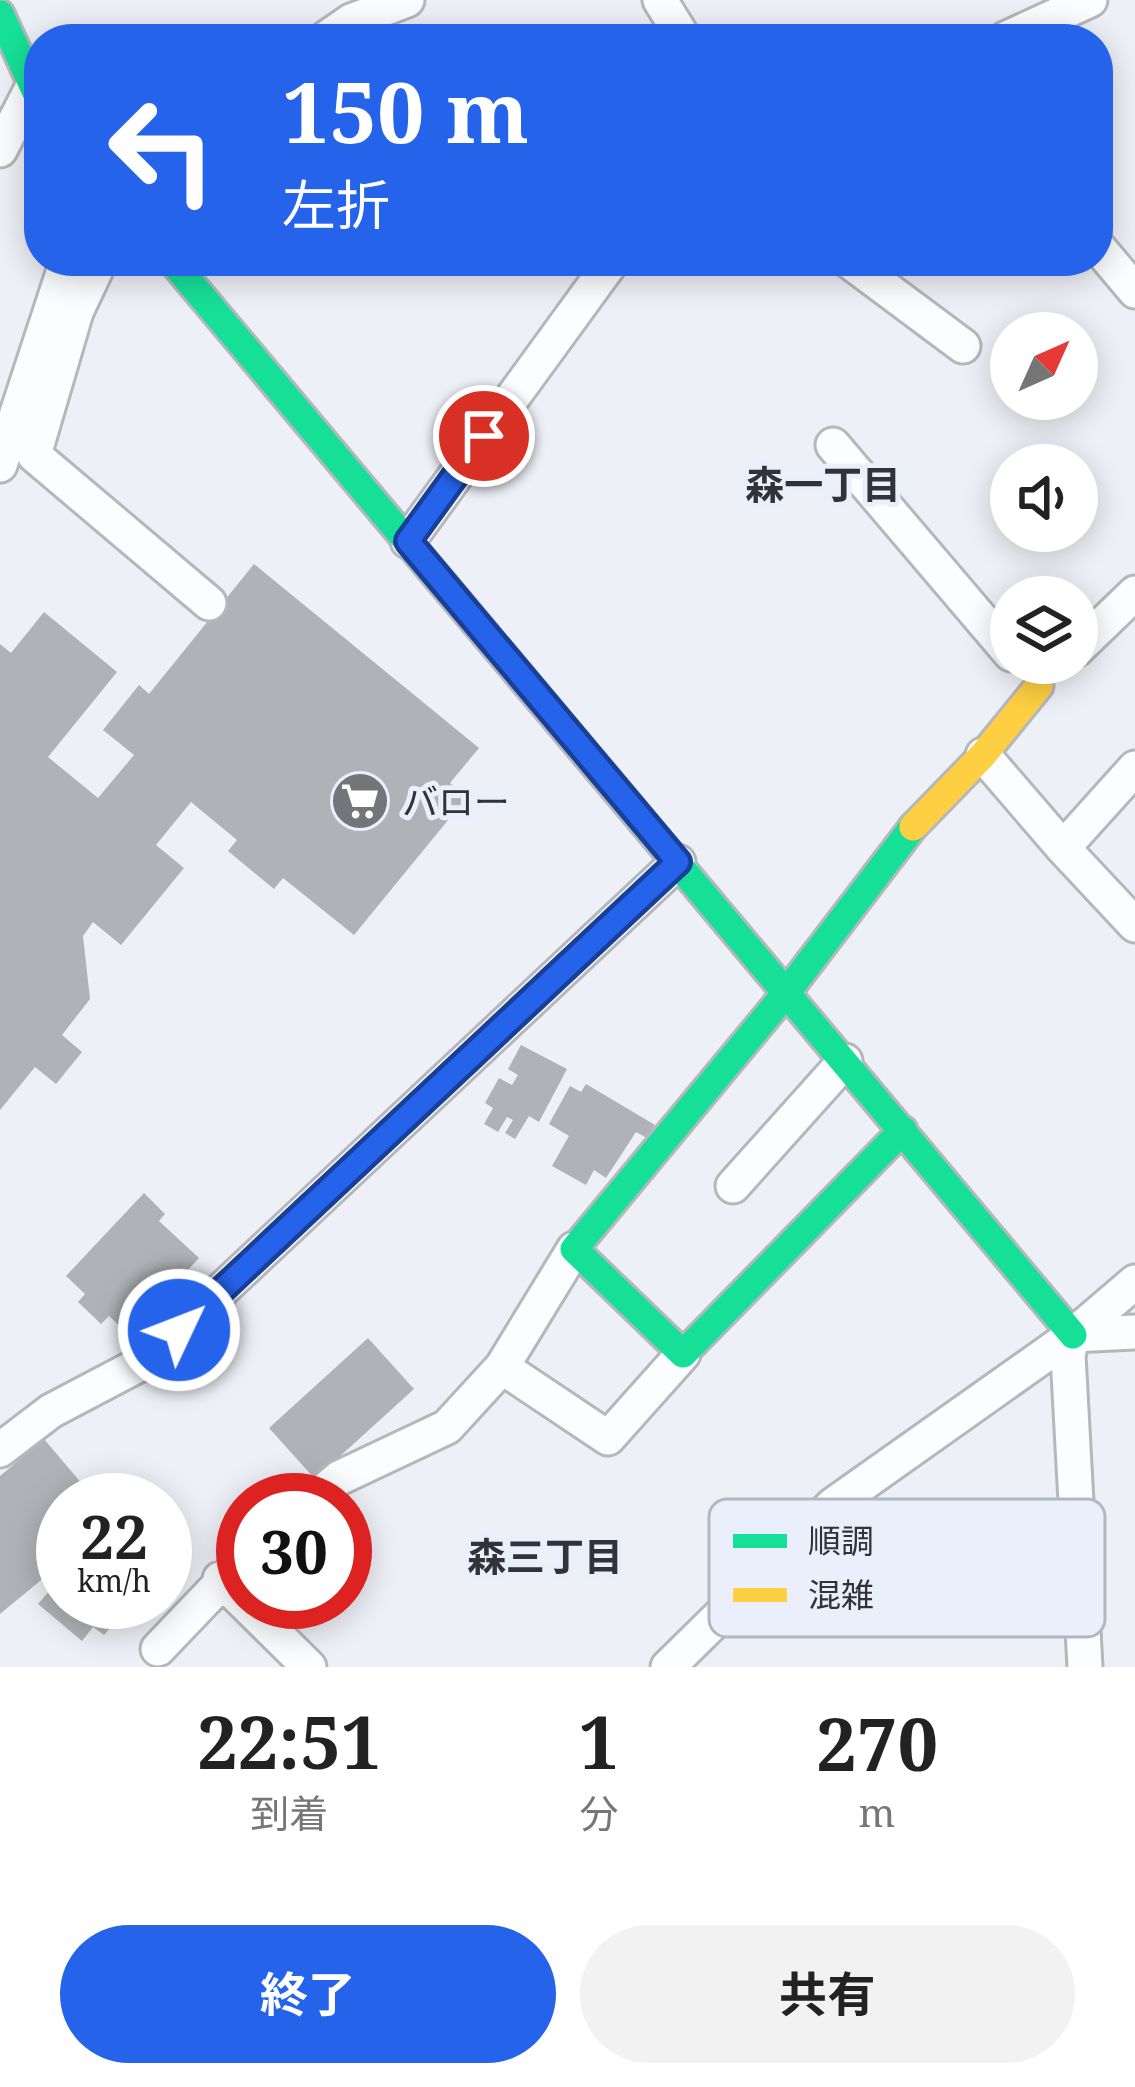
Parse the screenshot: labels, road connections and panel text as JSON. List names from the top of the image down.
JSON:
{
  "districts": ["森一丁目", "森三丁目"],
  "places": {
    "supermarket": ["バロー"]
  },
  "legend": ["順調", "混雑"],
  "north": "top right",
  "page": {
    "turn": ["150 m", "左折"],
    "speed": "22 km/h",
    "limit": "30",
    "eta": [
      "22:51",
      "到着",
      "1",
      "分",
      "270",
      "m"
    ],
    "buttons": ["終了", "共有"]
  }
}
